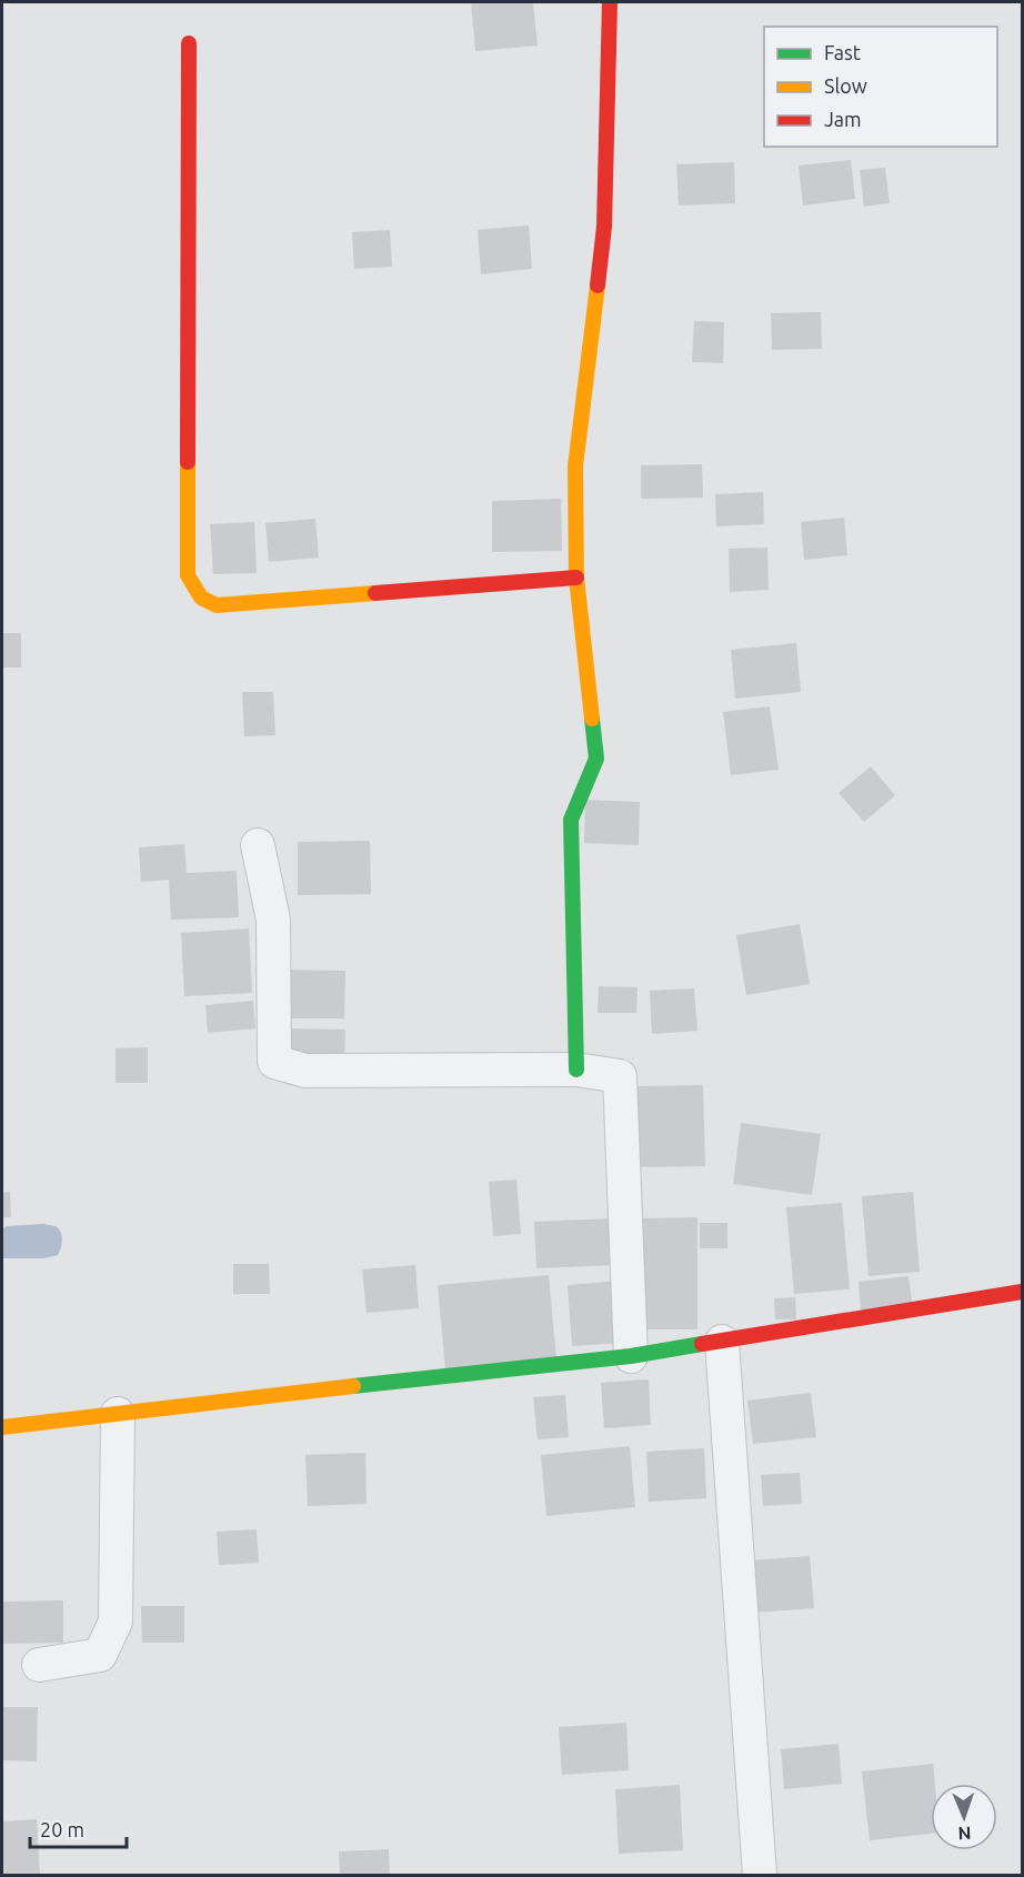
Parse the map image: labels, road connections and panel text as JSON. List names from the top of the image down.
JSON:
{
  "legend": ["Fast", "Slow", "Jam"],
  "scale_bar": "20 m",
  "north": "bottom"
}
